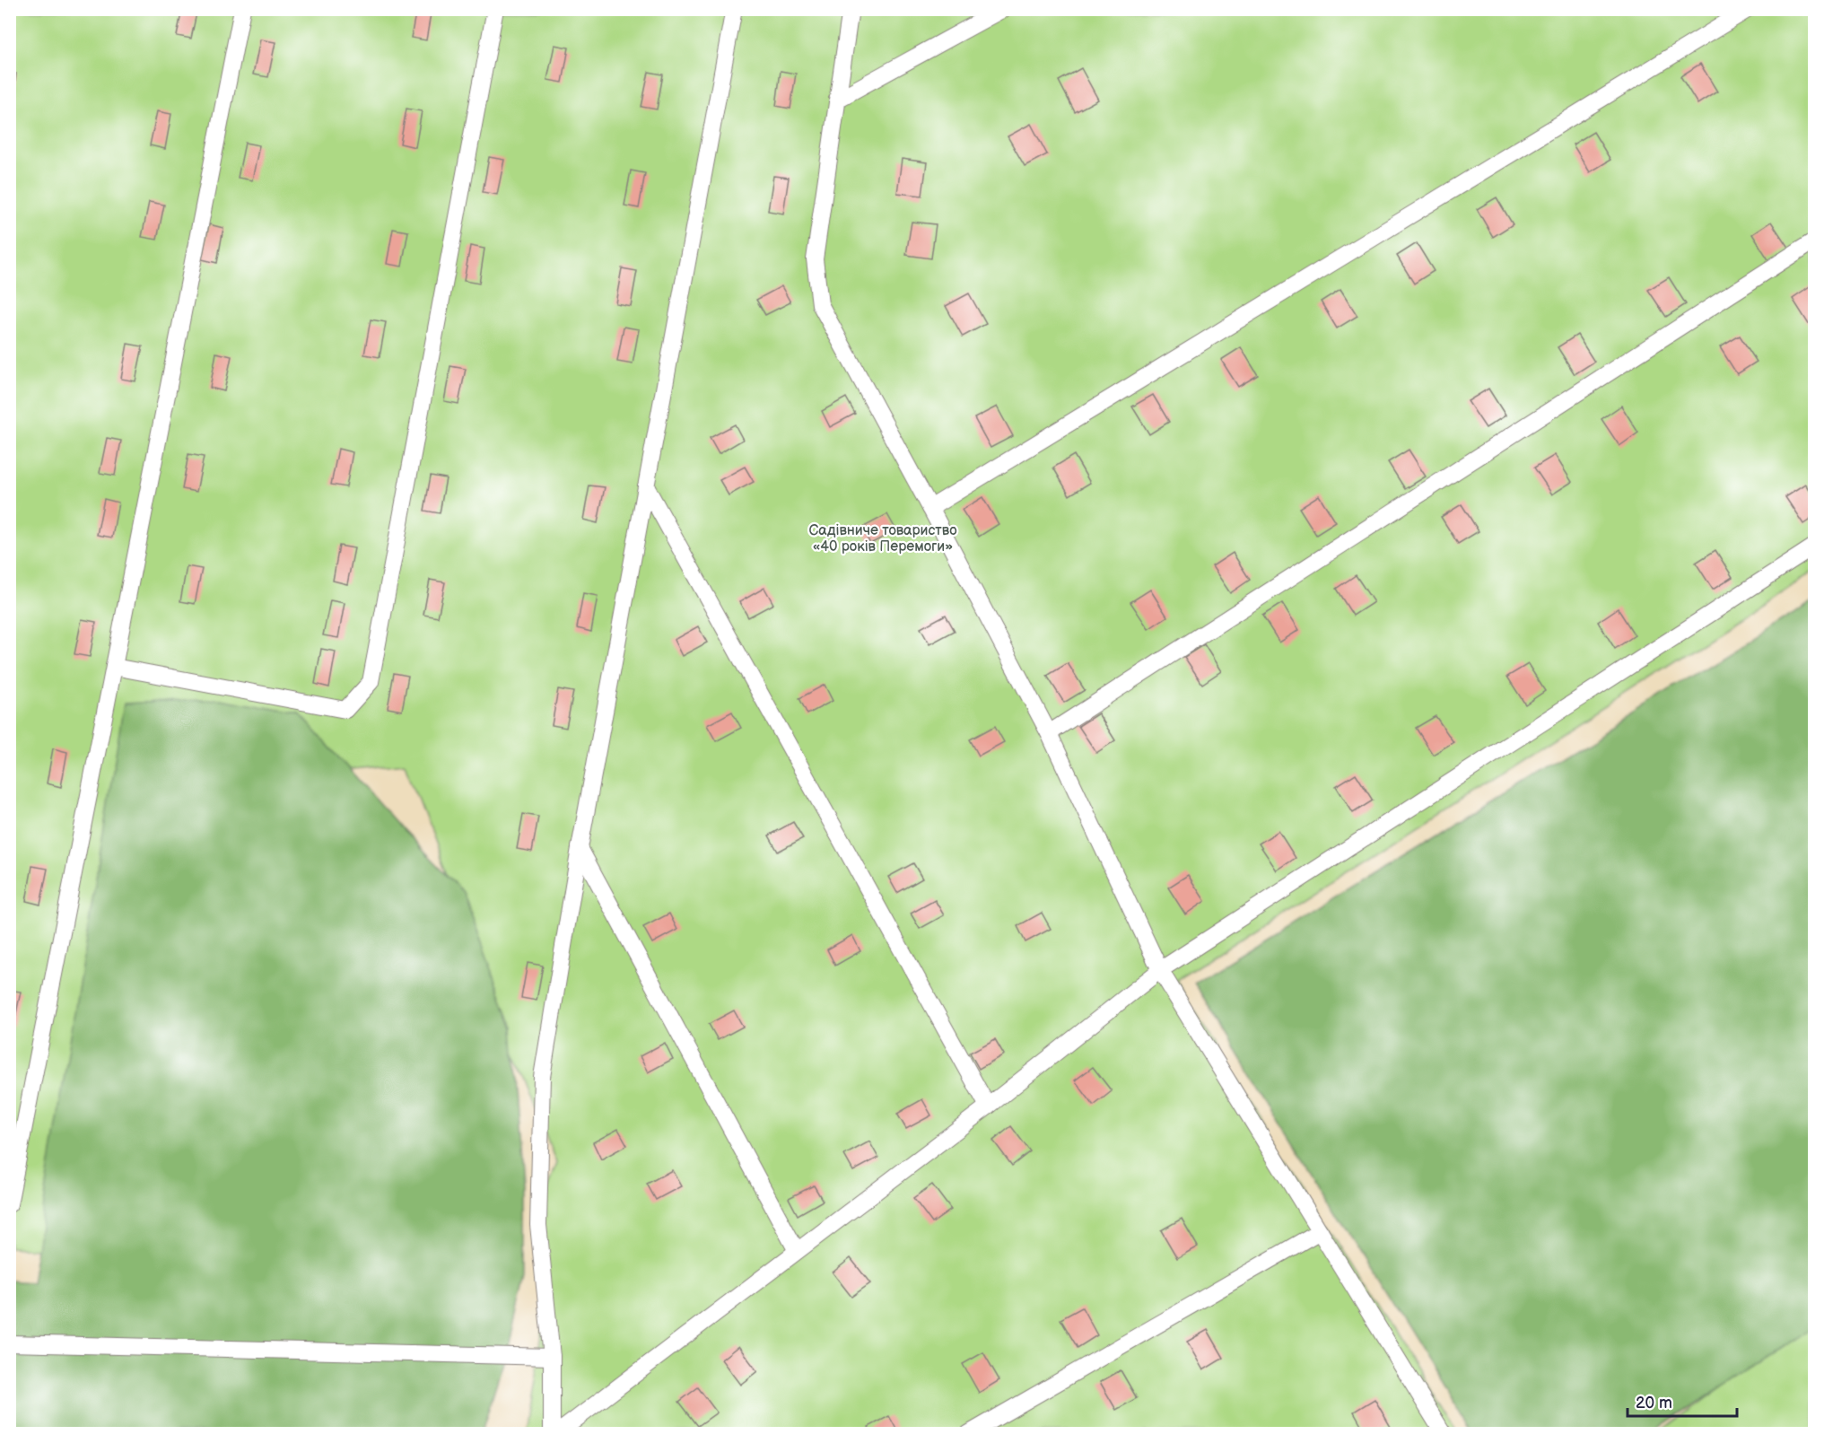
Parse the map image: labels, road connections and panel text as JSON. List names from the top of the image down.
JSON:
{
  "parks": ["Садівниче товариство «40 років Перемоги»"],
  "scale_bar": "20 m"
}
